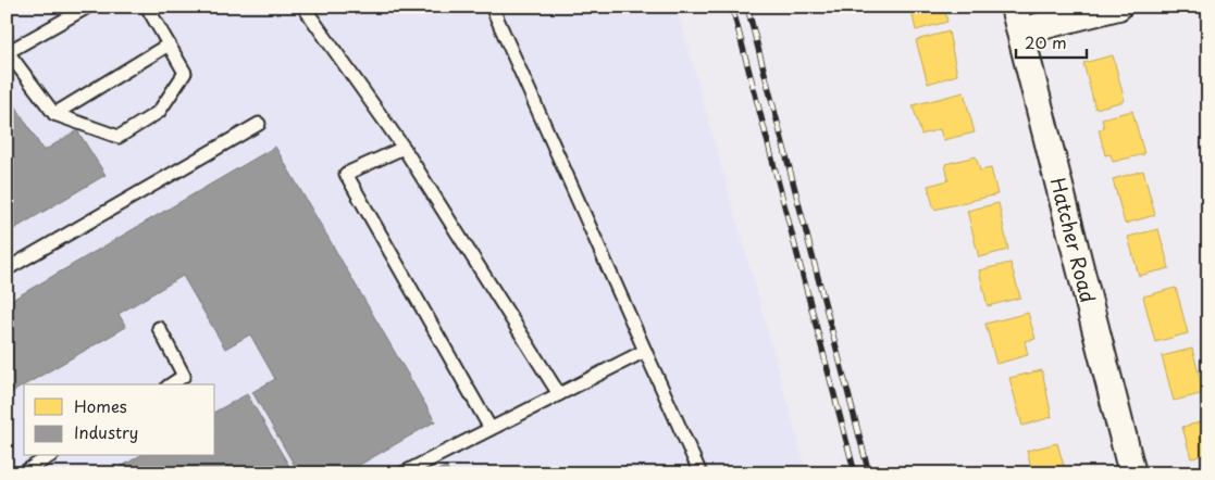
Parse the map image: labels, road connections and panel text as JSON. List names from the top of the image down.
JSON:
{
  "streets": {
    "street": ["Hatcher Road"]
  },
  "legend": ["Homes", "Industry"],
  "scale_bar": "20 m"
}
